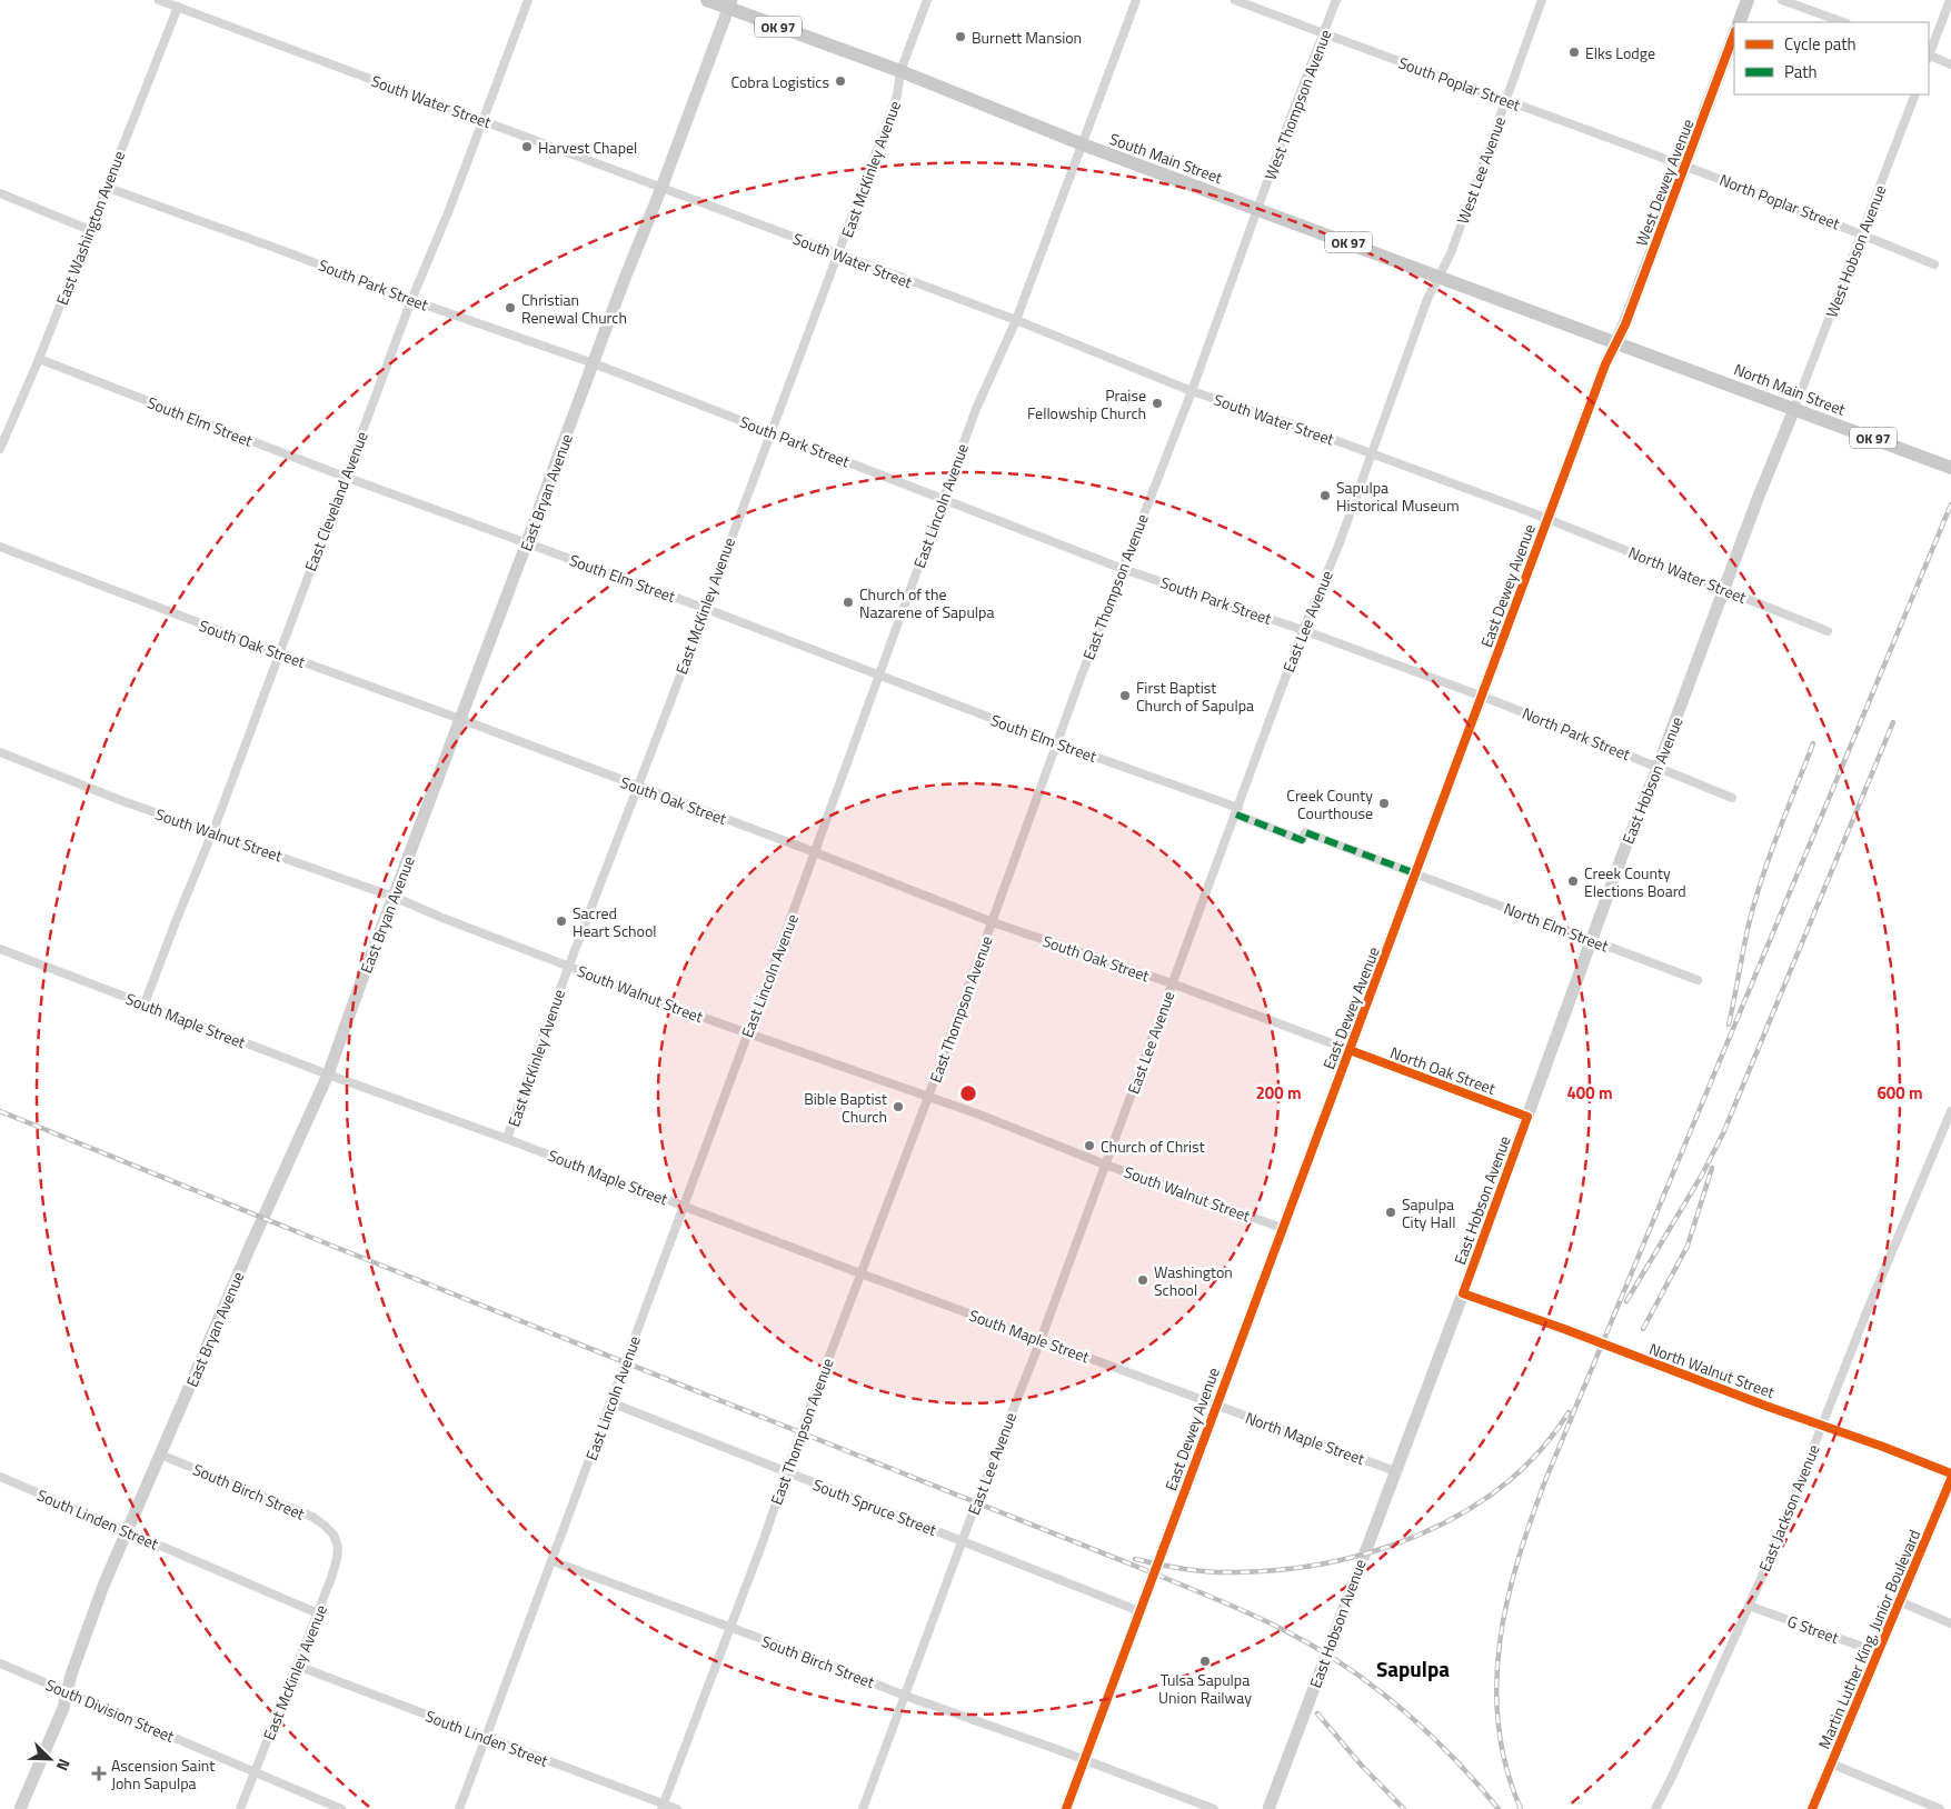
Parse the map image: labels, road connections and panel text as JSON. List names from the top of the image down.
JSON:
{
  "streets": {
    "main road": [
      "OK 97",
      "South Main Street",
      "West Dewey Avenue",
      "North Main Street"
    ],
    "street": [
      "South Poplar Street",
      "South Water Street",
      "West Thompson Avenue",
      "East McKinley Avenue",
      "West Lee Avenue",
      "North Poplar Street",
      "East Washington Avenue",
      "West Hobson Avenue",
      "South Park Street",
      "South Elm Street",
      "East Bryan Avenue",
      "East Cleveland Avenue",
      "East Lincoln Avenue",
      "North Water Street",
      "East Dewey Avenue",
      "East Thompson Avenue",
      "East Lee Avenue",
      "South Oak Street",
      "North Park Street",
      "East Hobson Avenue",
      "South Walnut Street",
      "North Elm Street",
      "South Maple Street",
      "North Oak Street",
      "North Walnut Street",
      "North Maple Street",
      "South Birch Street",
      "South Spruce Street",
      "East Jackson Avenue",
      "South Linden Street",
      "G Street",
      "Martin Luther King, Junior Boulevard",
      "South Division Street"
    ]
  },
  "crossings": [
    ["South Poplar Street", "West Thompson Avenue"],
    ["South Poplar Street", "West Lee Avenue"],
    ["South Poplar Street", "West Dewey Avenue"],
    ["South Poplar Street", "North Poplar Street"],
    ["South Water Street", "East McKinley Avenue"],
    ["South Water Street", "East Washington Avenue"],
    ["South Water Street", "East Bryan Avenue"],
    ["South Water Street", "East Cleveland Avenue"],
    ["South Water Street", "East Lincoln Avenue"],
    ["South Water Street", "North Water Street"],
    ["South Water Street", "East Dewey Avenue"],
    ["South Water Street", "East Thompson Avenue"],
    ["South Water Street", "East Lee Avenue"],
    ["West Thompson Avenue", "South Main Street"],
    ["West Thompson Avenue", "East Thompson Avenue"],
    ["South Main Street", "East McKinley Avenue"],
    ["South Main Street", "West Lee Avenue"],
    ["South Main Street", "West Dewey Avenue"],
    ["South Main Street", "North Main Street"],
    ["South Main Street", "East Bryan Avenue"],
    ["South Main Street", "East Lincoln Avenue"],
    ["South Main Street", "East Dewey Avenue"],
    ["South Main Street", "East Thompson Avenue"],
    ["South Main Street", "East Lee Avenue"],
    ["East McKinley Avenue", "South Park Street"],
    ["East McKinley Avenue", "South Elm Street"],
    ["East McKinley Avenue", "South Oak Street"],
    ["East McKinley Avenue", "South Walnut Street"],
    ["East McKinley Avenue", "South Maple Street"],
    ["East McKinley Avenue", "South Birch Street"],
    ["East McKinley Avenue", "South Linden Street"],
    ["East McKinley Avenue", "South Division Street"],
    ["West Lee Avenue", "East Lee Avenue"],
    ["West Dewey Avenue", "North Poplar Street"],
    ["West Dewey Avenue", "North Main Street"],
    ["West Dewey Avenue", "East Dewey Avenue"],
    ["North Poplar Street", "West Hobson Avenue"],
    ["East Washington Avenue", "South Park Street"],
    ["East Washington Avenue", "South Elm Street"],
    ["West Hobson Avenue", "North Main Street"],
    ["West Hobson Avenue", "East Hobson Avenue"],
    ["South Park Street", "East Bryan Avenue"],
    ["South Park Street", "East Cleveland Avenue"],
    ["South Park Street", "East Lincoln Avenue"],
    ["South Park Street", "East Dewey Avenue"],
    ["South Park Street", "East Thompson Avenue"],
    ["South Park Street", "East Lee Avenue"],
    ["South Park Street", "North Park Street"],
    ["North Main Street", "East Dewey Avenue"],
    ["North Main Street", "East Hobson Avenue"],
    ["South Elm Street", "East Bryan Avenue"],
    ["South Elm Street", "East Cleveland Avenue"],
    ["South Elm Street", "East Lincoln Avenue"],
    ["South Elm Street", "East Dewey Avenue"],
    ["South Elm Street", "East Thompson Avenue"],
    ["South Elm Street", "East Lee Avenue"],
    ["South Elm Street", "North Elm Street"],
    ["East Bryan Avenue", "South Oak Street"],
    ["East Bryan Avenue", "South Walnut Street"],
    ["East Bryan Avenue", "South Maple Street"],
    ["East Bryan Avenue", "South Birch Street"],
    ["East Bryan Avenue", "South Linden Street"],
    ["East Bryan Avenue", "South Division Street"],
    ["East Cleveland Avenue", "South Oak Street"],
    ["East Cleveland Avenue", "South Walnut Street"],
    ["East Cleveland Avenue", "South Maple Street"],
    ["East Lincoln Avenue", "South Oak Street"],
    ["East Lincoln Avenue", "South Walnut Street"],
    ["East Lincoln Avenue", "South Maple Street"],
    ["East Lincoln Avenue", "South Birch Street"],
    ["East Lincoln Avenue", "South Spruce Street"],
    ["East Lincoln Avenue", "South Linden Street"],
    ["North Water Street", "East Dewey Avenue"],
    ["North Water Street", "East Hobson Avenue"],
    ["East Dewey Avenue", "South Oak Street"],
    ["East Dewey Avenue", "North Park Street"],
    ["East Dewey Avenue", "South Walnut Street"],
    ["East Dewey Avenue", "North Elm Street"],
    ["East Dewey Avenue", "South Maple Street"],
    ["East Dewey Avenue", "North Oak Street"],
    ["East Dewey Avenue", "North Maple Street"],
    ["East Dewey Avenue", "South Birch Street"],
    ["East Dewey Avenue", "South Spruce Street"],
    ["East Thompson Avenue", "South Oak Street"],
    ["East Thompson Avenue", "South Walnut Street"],
    ["East Thompson Avenue", "South Maple Street"],
    ["East Thompson Avenue", "South Birch Street"],
    ["East Thompson Avenue", "South Spruce Street"],
    ["East Thompson Avenue", "South Linden Street"],
    ["East Lee Avenue", "South Oak Street"],
    ["East Lee Avenue", "South Walnut Street"],
    ["East Lee Avenue", "South Maple Street"],
    ["East Lee Avenue", "South Birch Street"],
    ["East Lee Avenue", "South Spruce Street"],
    ["South Oak Street", "North Oak Street"],
    ["North Park Street", "East Hobson Avenue"],
    ["East Hobson Avenue", "North Elm Street"],
    ["East Hobson Avenue", "North Oak Street"],
    ["East Hobson Avenue", "North Walnut Street"],
    ["East Hobson Avenue", "North Maple Street"],
    ["South Maple Street", "North Maple Street"],
    ["North Walnut Street", "East Jackson Avenue"],
    ["East Jackson Avenue", "G Street"],
    ["G Street", "Martin Luther King, Junior Boulevard"]
  ],
  "districts": ["Sapulpa"],
  "places": {
    "other": [
      "Burnett Mansion",
      "Elks Lodge",
      "Cobra Logistics",
      "Harvest Chapel",
      "Christian Renewal Church",
      "Praise Fellowship Church",
      "Sapulpa Historical Museum",
      "Church of the Nazarene of Sapulpa",
      "First Baptist Church of Sapulpa",
      "Creek County Courthouse",
      "Creek County Elections Board",
      "Sacred Heart School",
      "Bible Baptist Church",
      "Church of Christ",
      "Sapulpa City Hall",
      "Washington School",
      "Tulsa Sapulpa Union Railway"
    ],
    "health": ["Ascension Saint John Sapulpa"]
  },
  "legend": ["Cycle path", "Path"],
  "north": "bottom right",
  "rings": ["200 m", "400 m", "600 m"]
}
